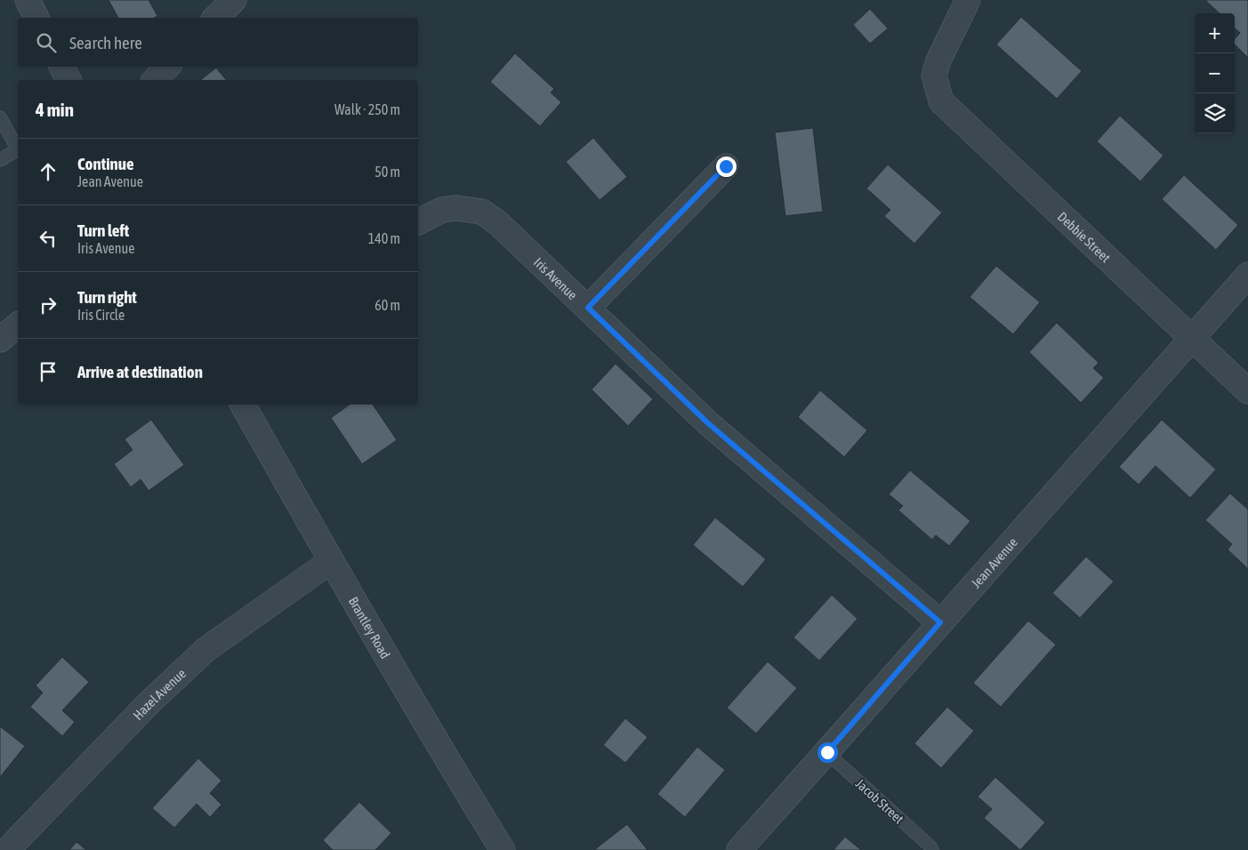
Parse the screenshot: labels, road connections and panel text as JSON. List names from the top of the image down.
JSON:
{
  "streets": {
    "street": [
      "Debbie Street",
      "Iris Avenue",
      "Jean Avenue",
      "Brantley Road",
      "Hazel Avenue"
    ],
    "lane": ["Jacob Street"]
  },
  "crossings": [
    ["Debbie Street", "Jean Avenue"],
    ["Iris Avenue", "Jean Avenue"],
    ["Jean Avenue", "Jacob Street"],
    ["Brantley Road", "Hazel Avenue"]
  ],
  "page": {
    "map_buttons": ["+", "−"],
    "search": "Search here",
    "heading": ["4 min", "Walk · 250 m"],
    "list": [
      ["Continue", "Jean Avenue", "50 m"],
      ["Turn left", "Iris Avenue", "140 m"],
      ["Turn right", "Iris Circle", "60 m"],
      "Arrive at destination"
    ]
  }
}
